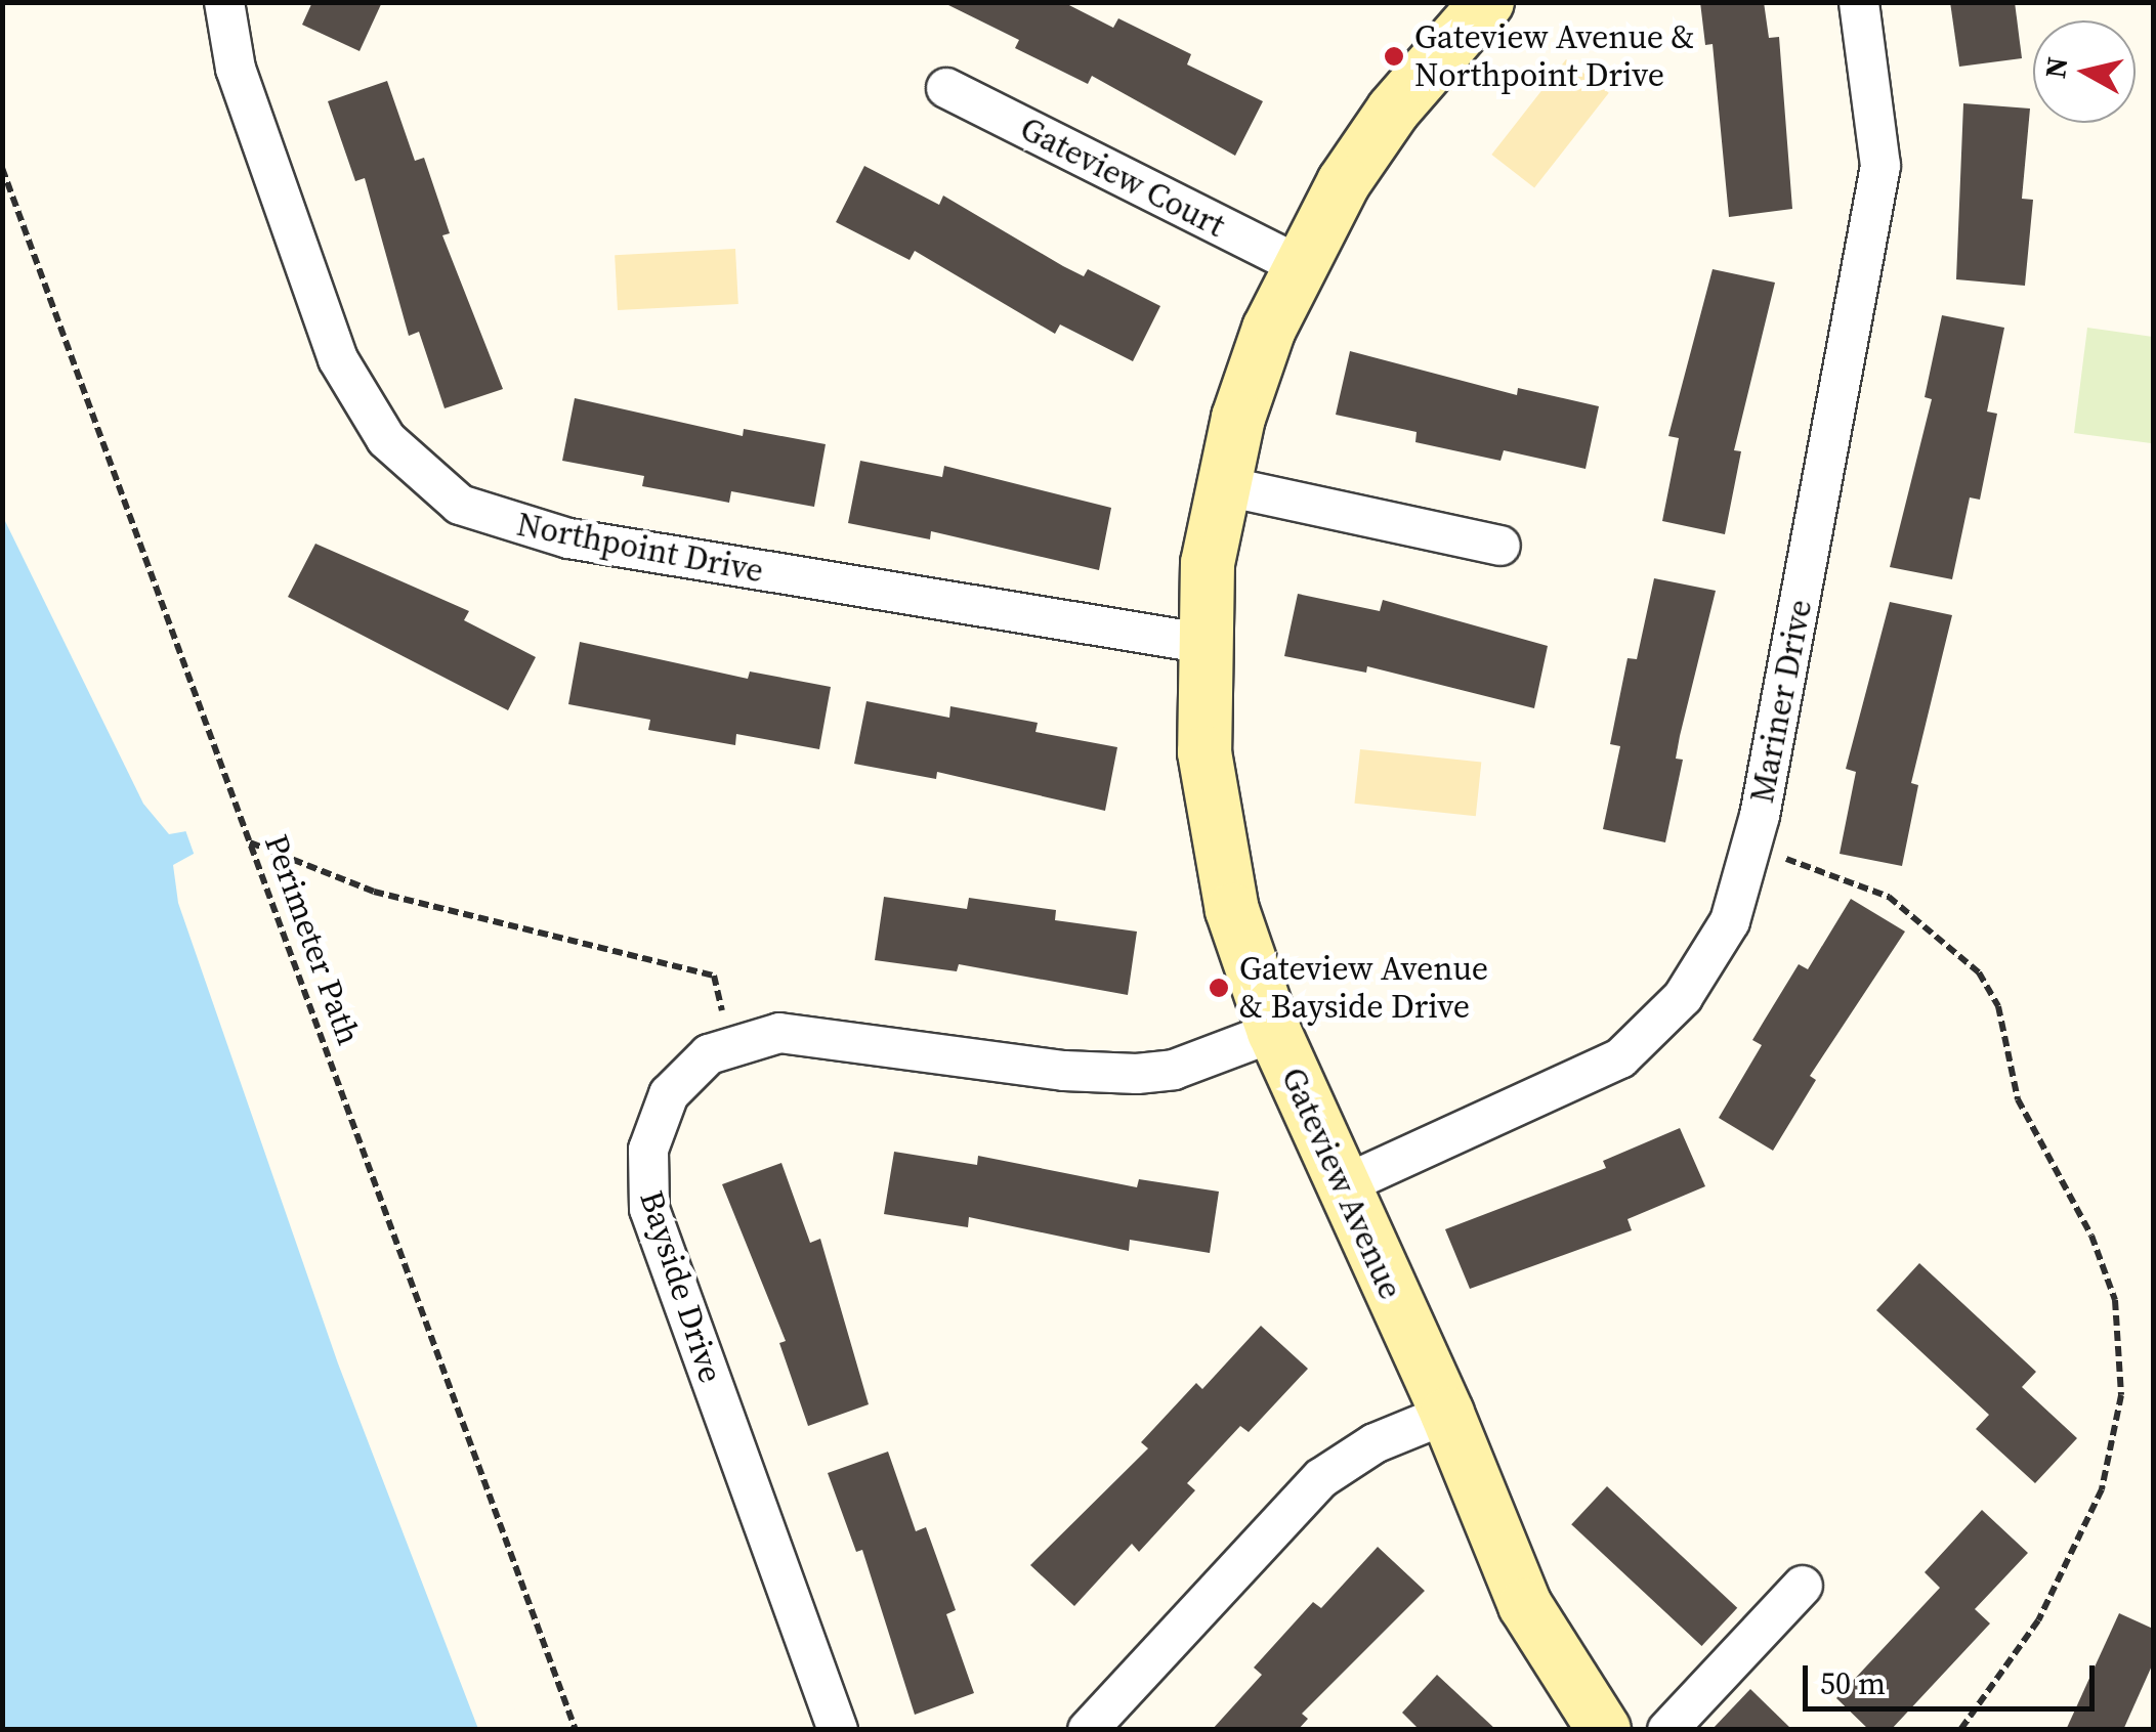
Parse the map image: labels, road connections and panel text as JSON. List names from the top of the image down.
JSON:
{
  "streets": {
    "street": [
      "Gateview Court",
      "Northpoint Drive",
      "Mariner Drive",
      "Gateview Avenue",
      "Bayside Drive"
    ],
    "path": ["Perimeter Path"]
  },
  "crossings": [
    ["Gateview Court", "Gateview Avenue"],
    ["Northpoint Drive", "Gateview Avenue"],
    ["Mariner Drive", "Gateview Avenue"],
    ["Gateview Avenue", "Bayside Drive"]
  ],
  "places": ["Gateview Avenue & Northpoint Drive", "Gateview Avenue & Bayside Drive"],
  "scale_bar": "50 m",
  "north": "left"
}
